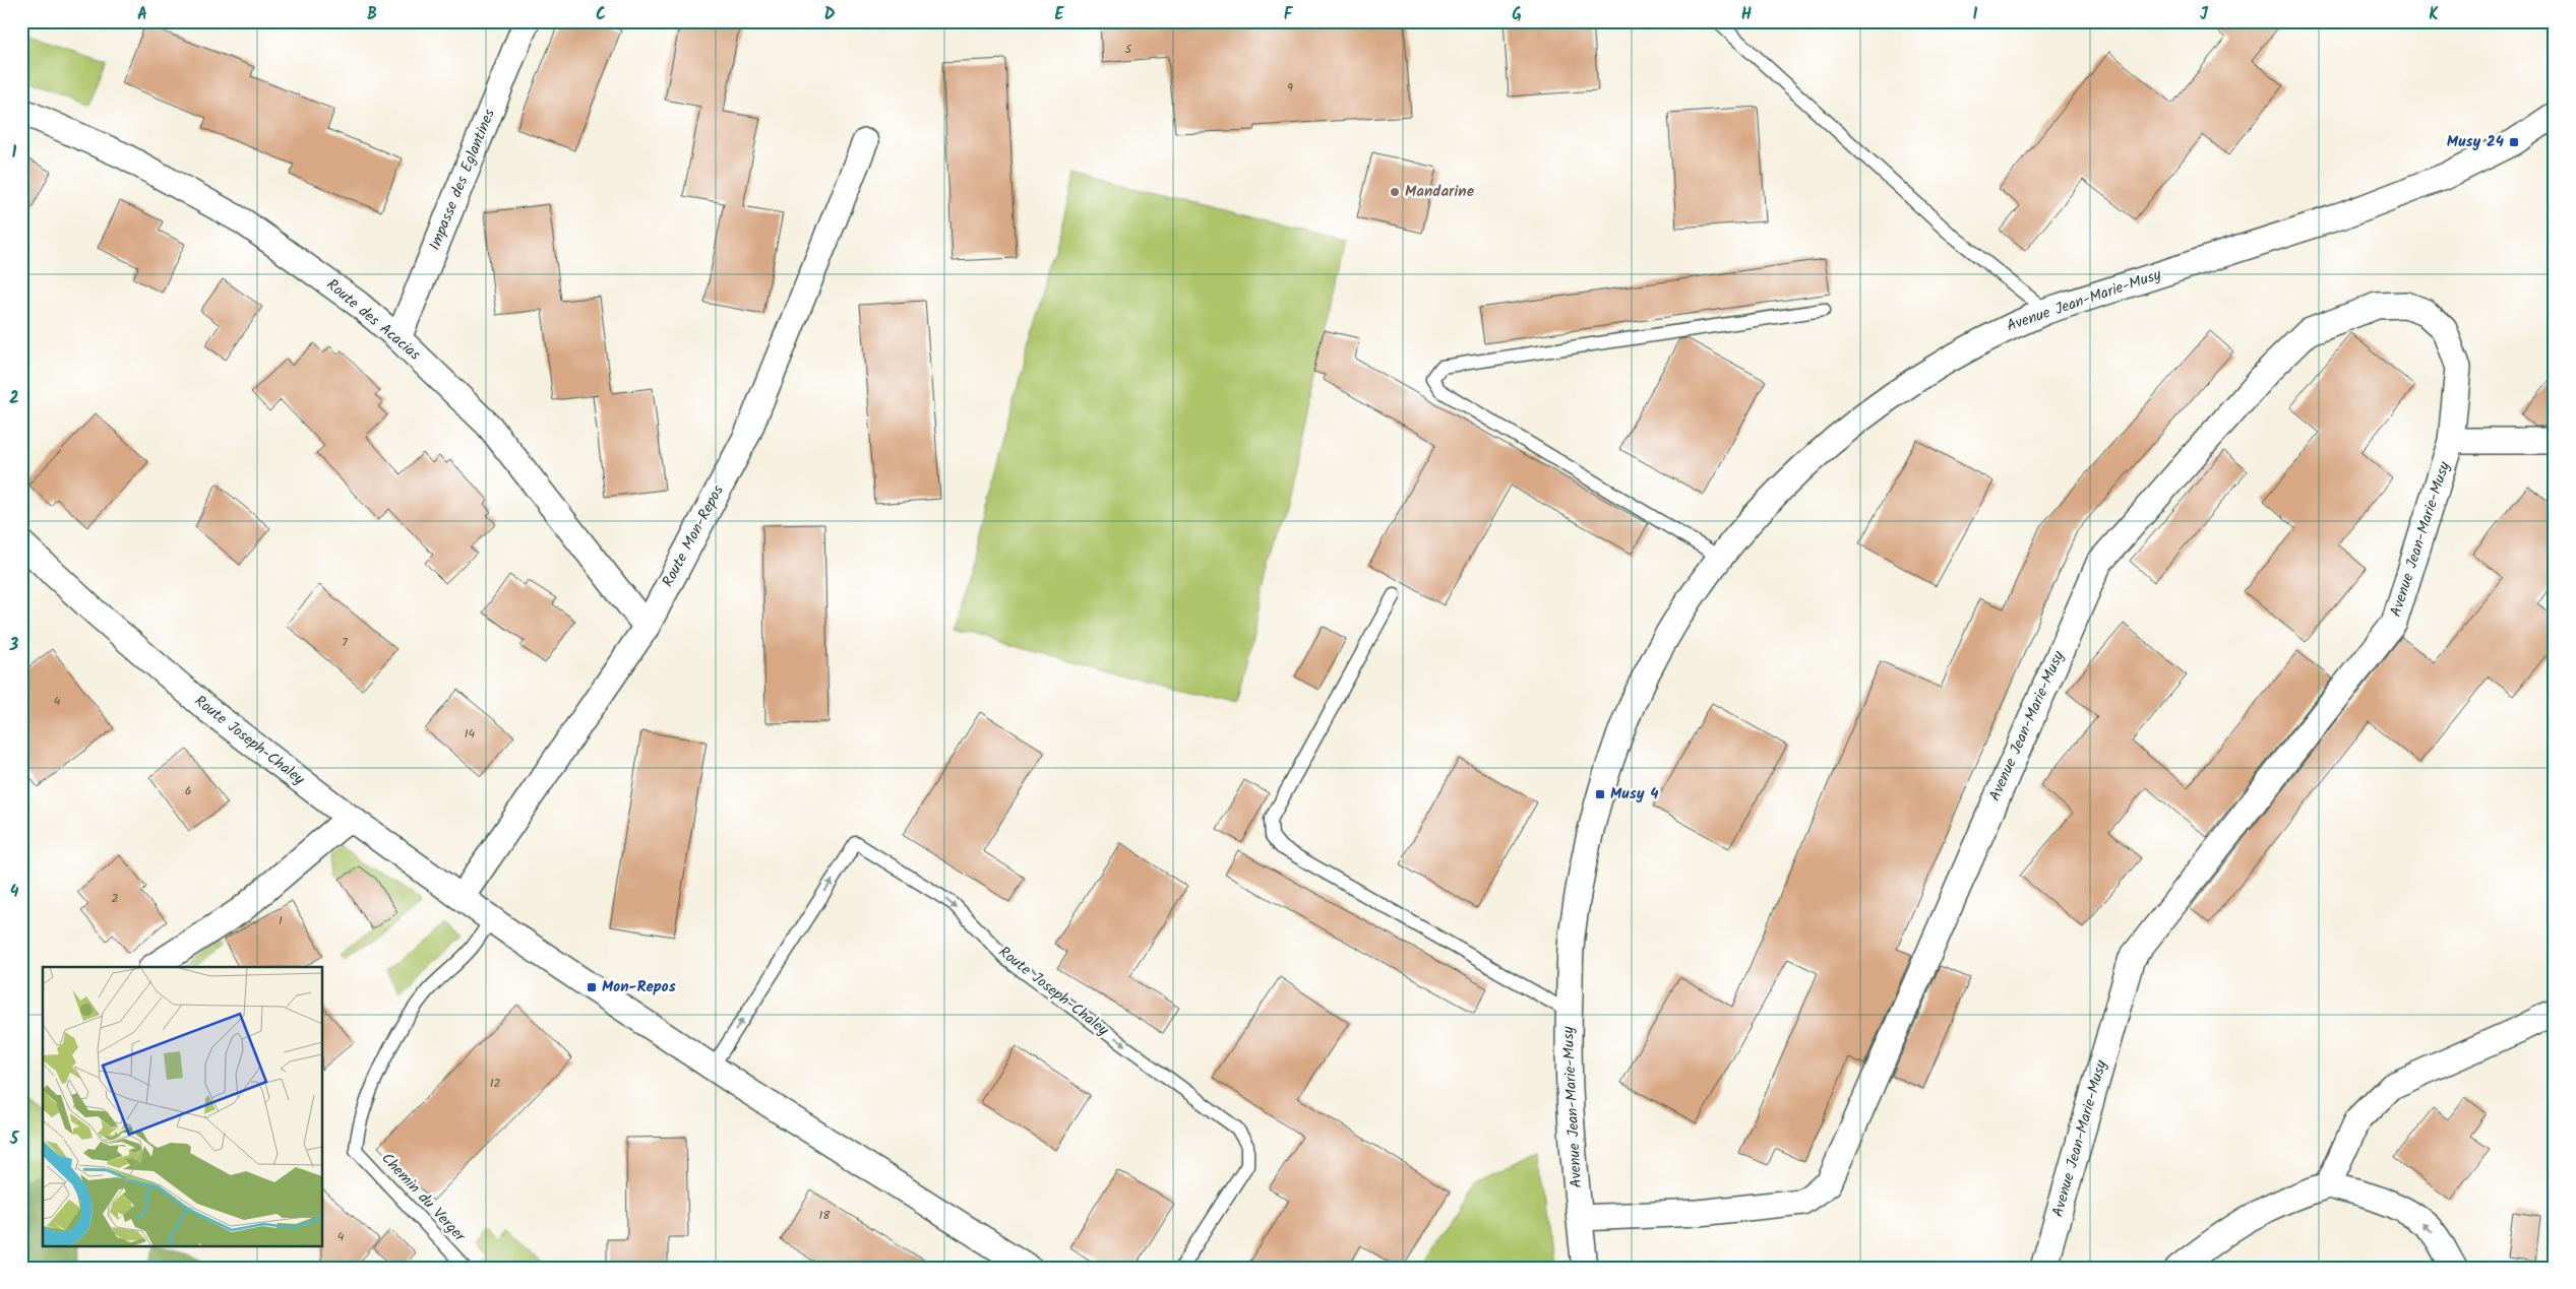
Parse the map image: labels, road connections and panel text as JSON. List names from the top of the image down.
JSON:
{
  "streets": {
    "street": [
      "Impasse des Eglantines",
      "Avenue Jean-Marie-Musy",
      "Route des Acacias",
      "Route Mon-Repos",
      "Route Joseph-Chaley"
    ],
    "lane": ["Chemin du Verger"]
  },
  "crossings": [
    ["Impasse des Eglantines", "Route des Acacias"],
    ["Route des Acacias", "Route Mon-Repos"],
    ["Route Mon-Repos", "Route Joseph-Chaley"],
    ["Route Joseph-Chaley", "Chemin du Verger"]
  ],
  "places": {
    "transit": ["Musy 24", "Musy 4", "Mon-Repos"],
    "other": ["Mandarine"]
  },
  "house_numbers": [
    "5",
    "9",
    "7",
    "4",
    "14",
    "6",
    "2",
    "1",
    "12",
    "18",
    "4"
  ],
  "grid": {
    "columns": [
      "A",
      "B",
      "C",
      "D",
      "E",
      "F",
      "G",
      "H",
      "I",
      "J",
      "K"
    ],
    "rows": [
      "1",
      "2",
      "3",
      "4",
      "5"
    ]
  }
}
